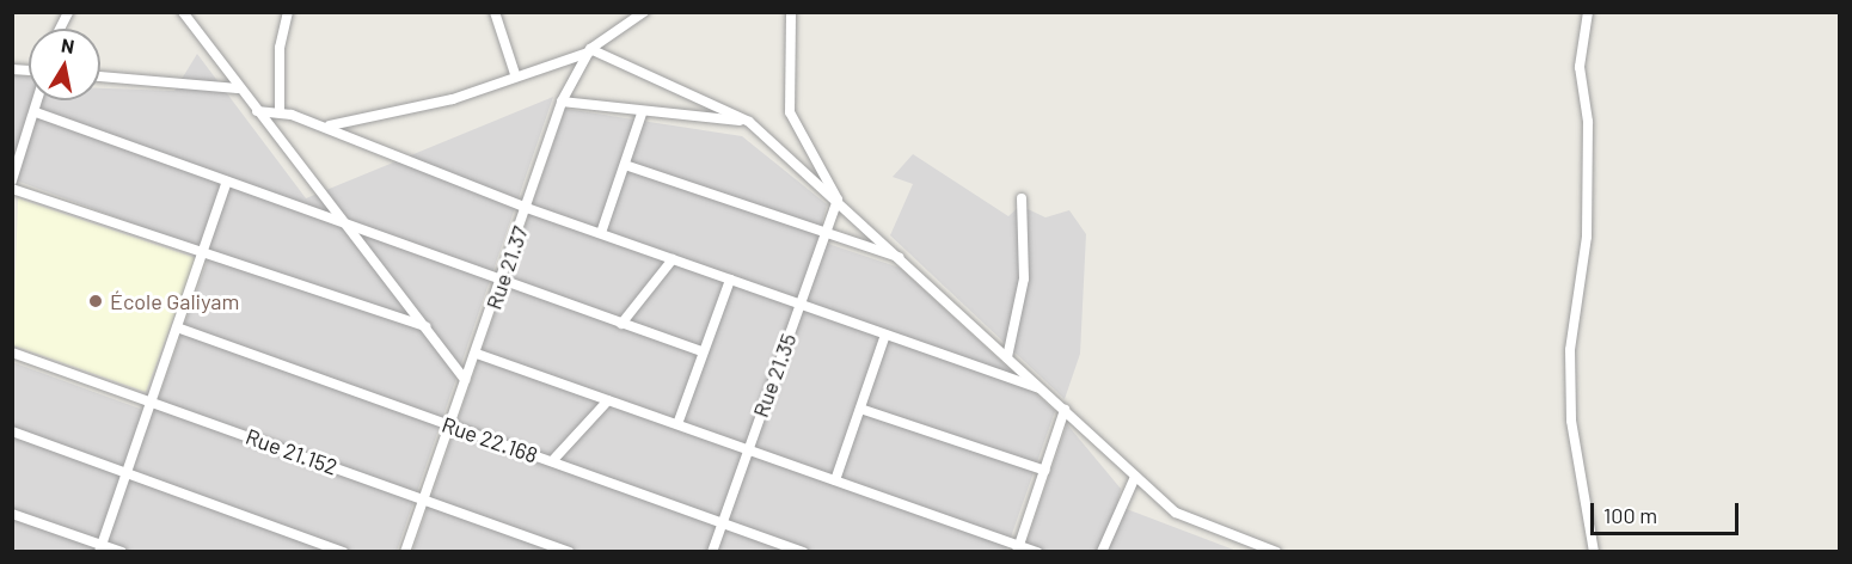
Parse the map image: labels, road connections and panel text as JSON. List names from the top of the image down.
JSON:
{
  "streets": {
    "street": [
      "Rue 21.37",
      "Rue 21.35",
      "Rue 22.168",
      "Rue 21.152"
    ]
  },
  "crossings": [
    ["Rue 21.37", "Rue 22.168"],
    ["Rue 21.37", "Rue 21.152"],
    ["Rue 21.35", "Rue 22.168"]
  ],
  "places": ["École Galiyam"],
  "scale_bar": "100 m",
  "north": "top"
}
